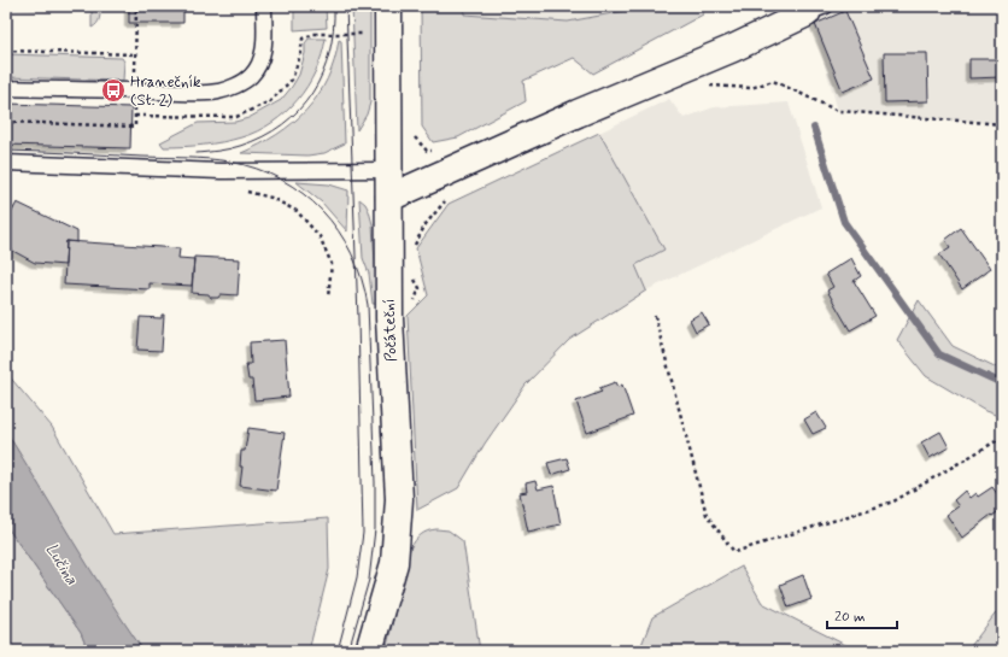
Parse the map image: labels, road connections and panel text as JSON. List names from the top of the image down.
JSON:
{
  "streets": {
    "street": ["Počáteční"]
  },
  "water": ["Lučina"],
  "places": {
    "bus stop": ["Hranečník (St. 2)"]
  },
  "scale_bar": "20 m"
}
